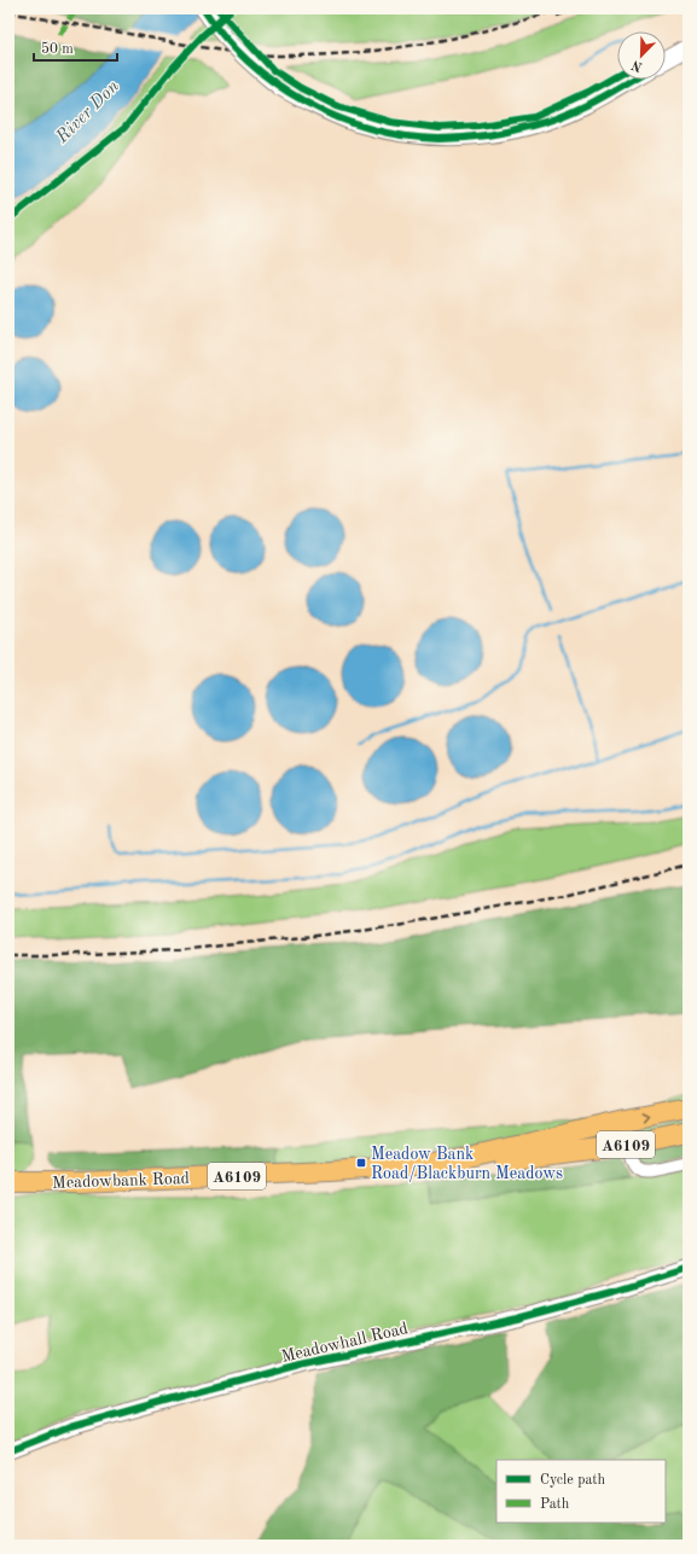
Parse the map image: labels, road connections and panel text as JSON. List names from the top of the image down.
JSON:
{
  "streets": {
    "main road": ["A6109", "Meadowbank Road"],
    "street": ["Meadowhall Road"]
  },
  "crossings": [
    ["A6109", "Meadowbank Road"]
  ],
  "water": ["River Don"],
  "places": {
    "transit": ["Meadow Bank Road/Blackburn Meadows"]
  },
  "legend": ["Cycle path", "Path"],
  "scale_bar": "50 m",
  "north": "bottom left"
}
